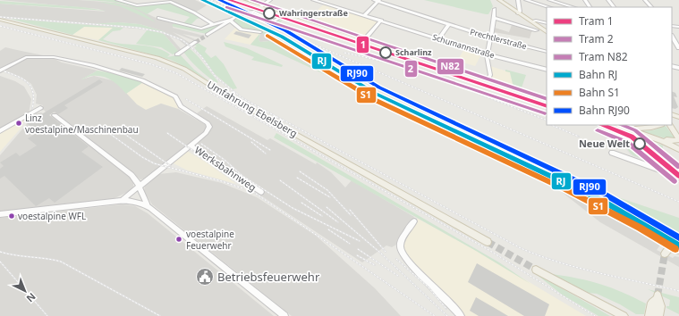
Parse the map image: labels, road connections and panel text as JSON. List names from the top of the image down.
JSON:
{
  "streets": {
    "main road": ["Umfahrung Ebelsberg"],
    "street": ["Prechtlerstraße", "Schumannstraße", "Werksbahnweg"]
  },
  "places": {
    "other": [
      "Wahringerstraße",
      "Scharlinz",
      "Linz voestalpine/Maschinenbau",
      "Neue Welt",
      "voestalpine WFL",
      "voestalpine Feuerwehr"
    ],
    "public building": ["Betriebsfeuerwehr"]
  },
  "lines": [
    "tram line 1",
    "tram line N82",
    "rail line RJ",
    "rail line RJ90",
    "tram line 2",
    "rail line S1"
  ],
  "legend": [
    "Tram 1",
    "Tram 2",
    "Tram N82",
    "Bahn RJ",
    "Bahn S1",
    "Bahn RJ90"
  ],
  "north": "bottom right"
}
